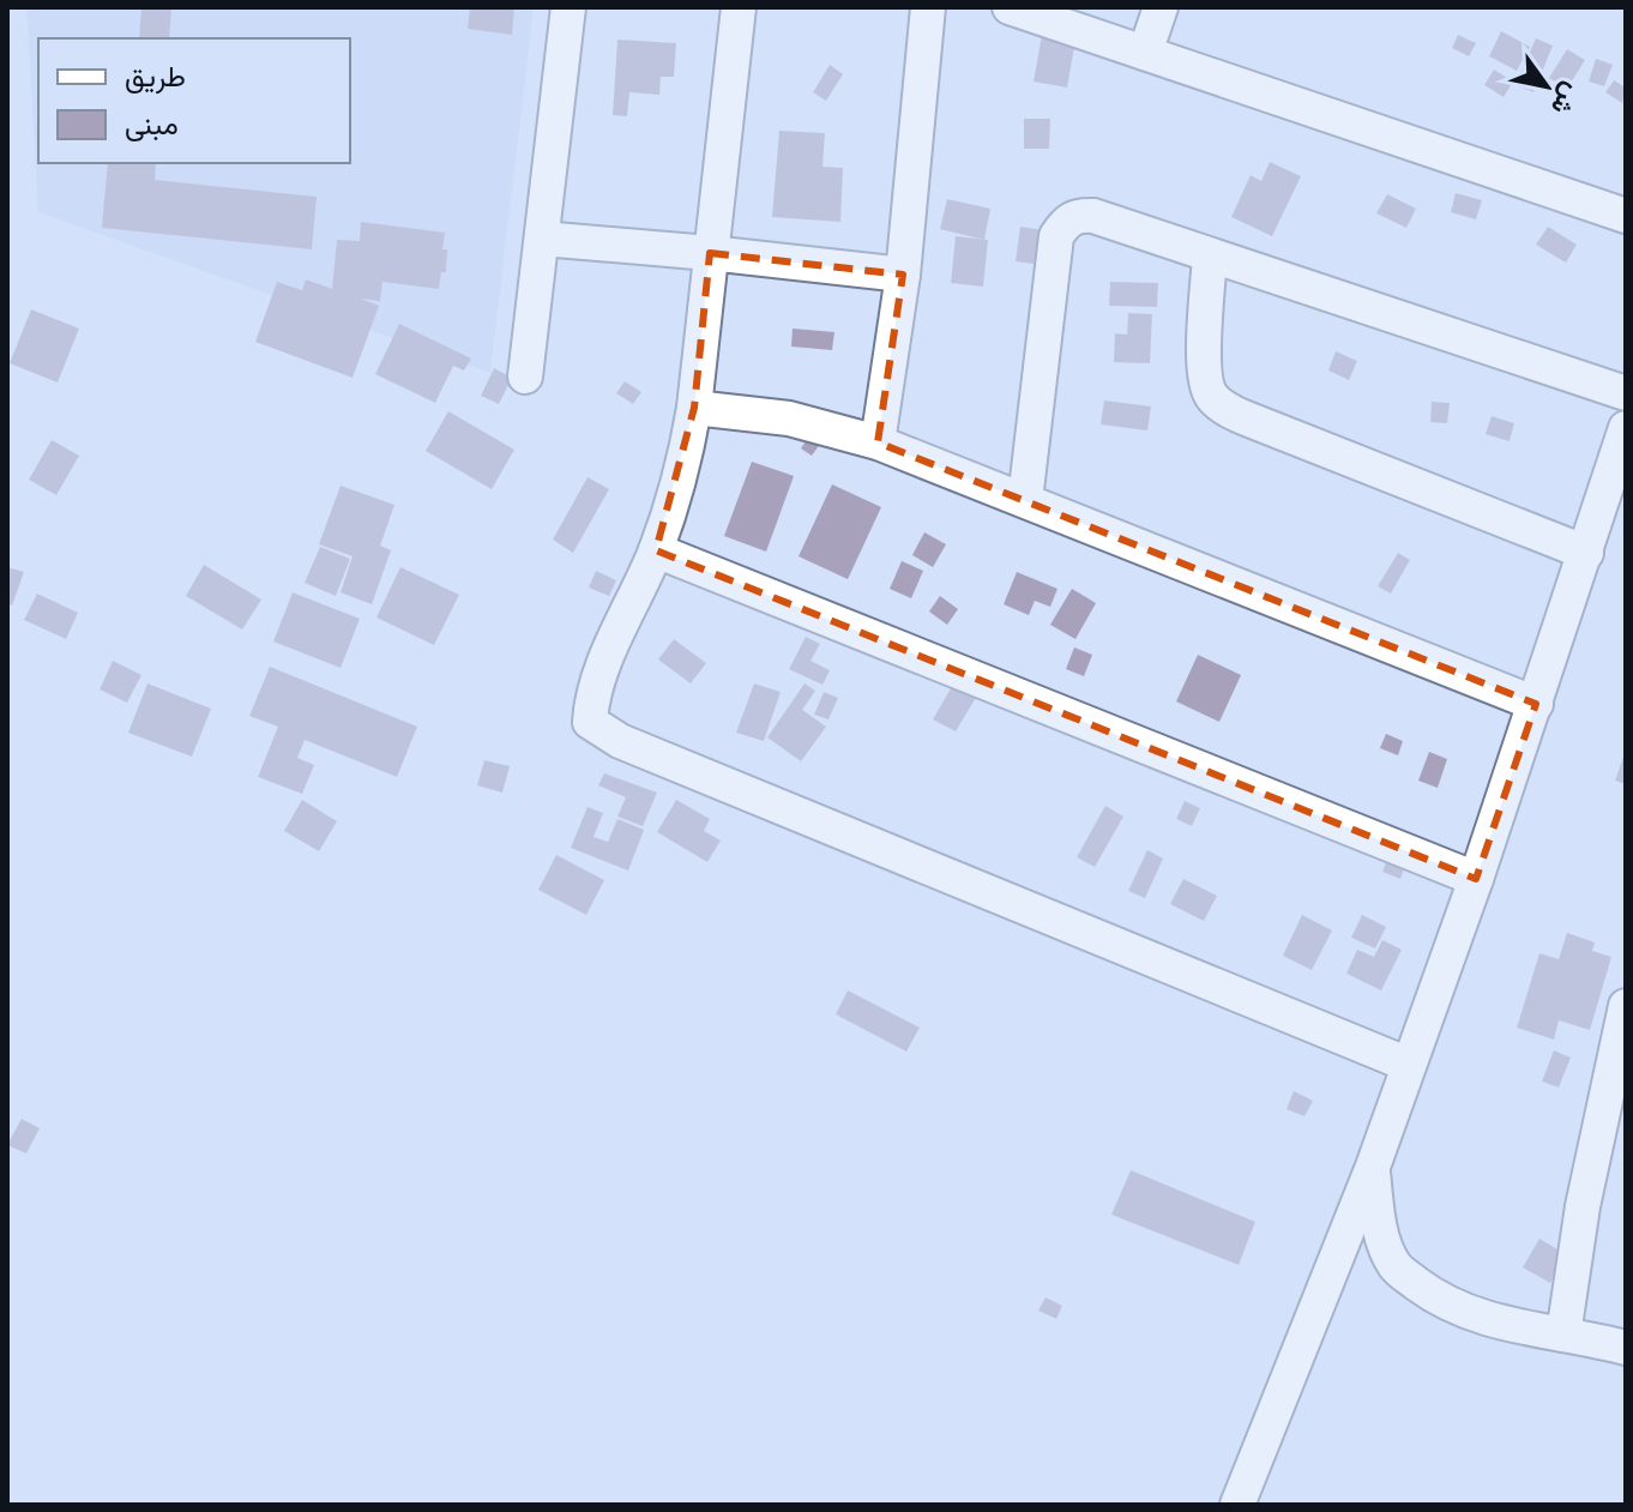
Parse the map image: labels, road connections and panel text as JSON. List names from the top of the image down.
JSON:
{
  "legend": ["طريق", "مبنى"],
  "north": "bottom right"
}
